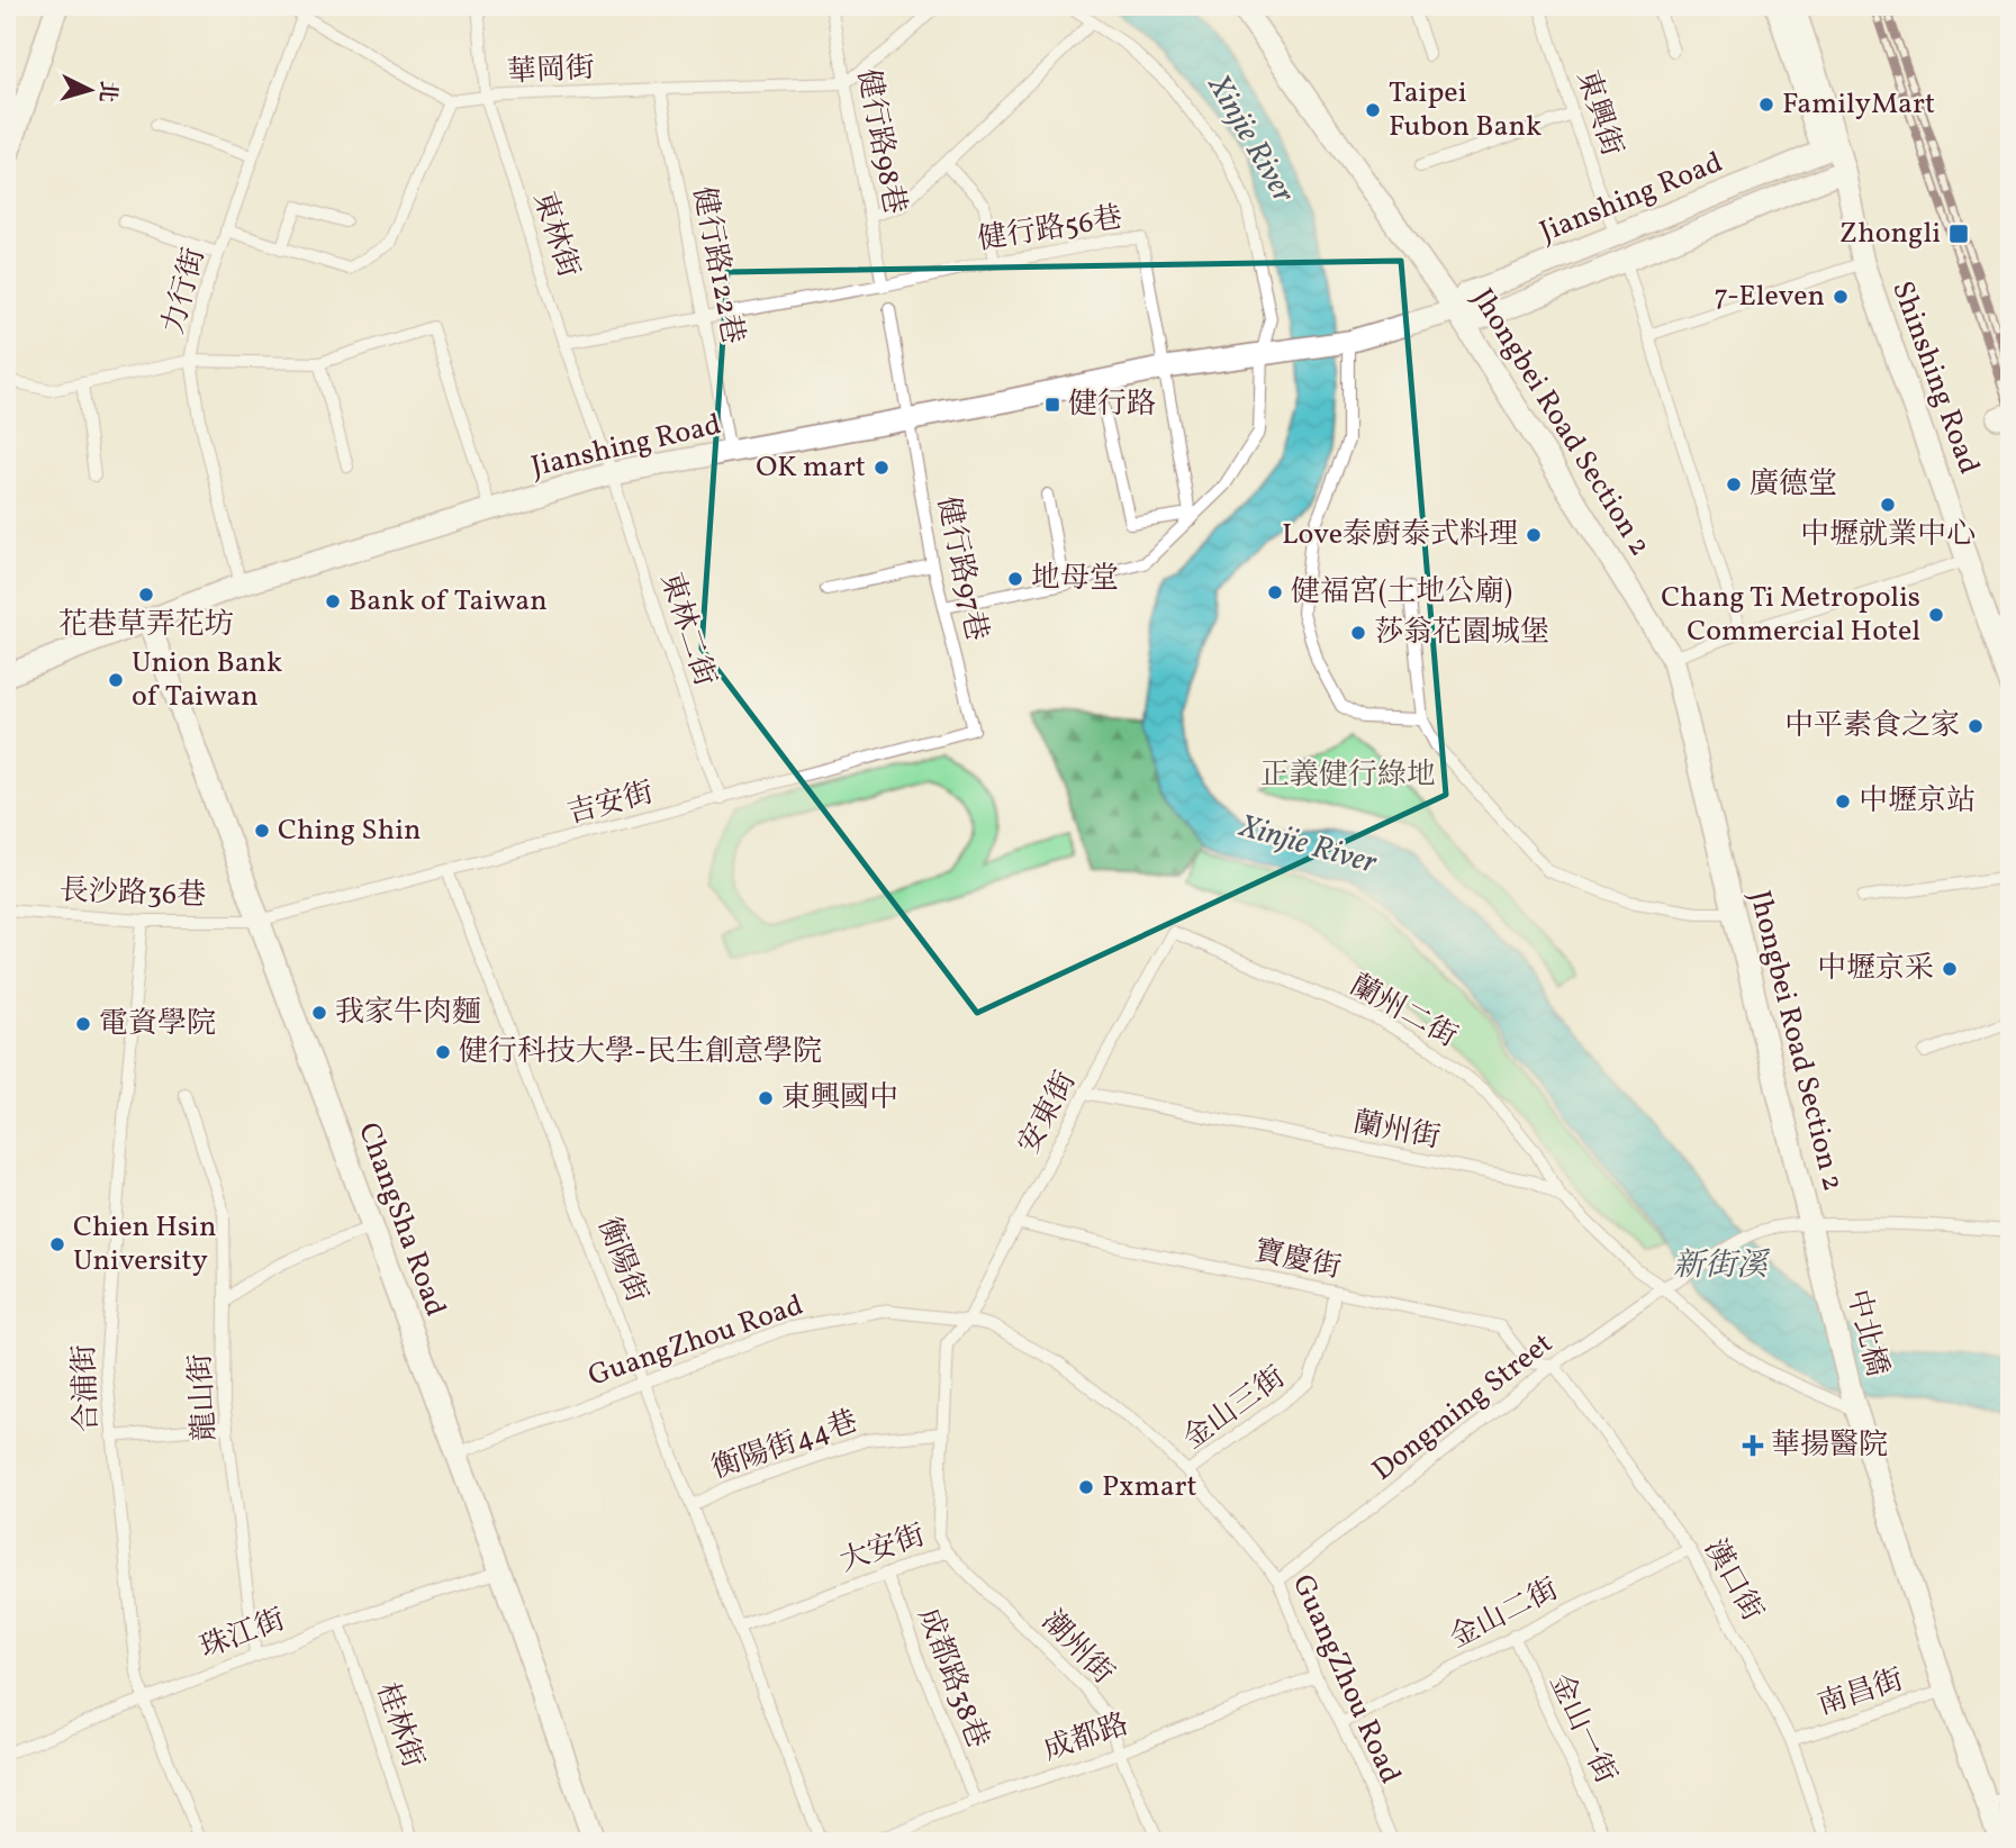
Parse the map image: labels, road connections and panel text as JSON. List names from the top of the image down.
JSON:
{
  "streets": {
    "street": [
      "Jianshing Road",
      "Shinshing Road",
      "Jhongbei Road Section 2",
      "ChangSha Road",
      "中北橋"
    ],
    "lane": [
      "華岡街",
      "東興街",
      "健行路98巷",
      "健行路56巷",
      "東林街",
      "健行路122巷",
      "力行街",
      "健行路97巷",
      "東林二街",
      "吉安街",
      "長沙路36巷",
      "蘭州二街",
      "安東街",
      "蘭州街",
      "衡陽街",
      "寶慶街",
      "GuangZhou Road",
      "合浦街",
      "龍山街",
      "Dongming Street",
      "金山三街",
      "衡陽街44巷",
      "大安街",
      "漢口街",
      "金山二街",
      "珠江街",
      "潮州街",
      "成都路38巷",
      "南昌街",
      "桂林街",
      "金山一街",
      "成都路"
    ]
  },
  "crossings": [
    ["華岡街", "健行路98巷"],
    ["華岡街", "東林街"],
    ["華岡街", "健行路122巷"],
    ["東興街", "Jianshing Road"],
    ["健行路98巷", "健行路56巷"],
    ["Jianshing Road", "健行路56巷"],
    ["Jianshing Road", "東林街"],
    ["Jianshing Road", "健行路122巷"],
    ["Jianshing Road", "力行街"],
    ["Jianshing Road", "Shinshing Road"],
    ["Jianshing Road", "Jhongbei Road Section 2"],
    ["Jianshing Road", "健行路97巷"],
    ["Jianshing Road", "東林二街"],
    ["Jianshing Road", "ChangSha Road"],
    ["健行路56巷", "東林街"],
    ["健行路56巷", "健行路122巷"],
    ["東林街", "東林二街"],
    ["Jhongbei Road Section 2", "中北橋"],
    ["Jhongbei Road Section 2", "Dongming Street"],
    ["健行路97巷", "吉安街"],
    ["東林二街", "吉安街"],
    ["吉安街", "長沙路36巷"],
    ["吉安街", "ChangSha Road"],
    ["吉安街", "衡陽街"],
    ["長沙路36巷", "ChangSha Road"],
    ["長沙路36巷", "合浦街"],
    ["蘭州二街", "安東街"],
    ["蘭州二街", "蘭州街"],
    ["安東街", "蘭州街"],
    ["安東街", "寶慶街"],
    ["安東街", "GuangZhou Road"],
    ["安東街", "大安街"],
    ["蘭州街", "中北橋"],
    ["蘭州街", "Dongming Street"],
    ["ChangSha Road", "GuangZhou Road"],
    ["ChangSha Road", "珠江街"],
    ["衡陽街", "GuangZhou Road"],
    ["衡陽街", "衡陽街44巷"],
    ["衡陽街", "大安街"],
    ["寶慶街", "Dongming Street"],
    ["寶慶街", "金山三街"],
    ["寶慶街", "漢口街"],
    ["GuangZhou Road", "Dongming Street"],
    ["GuangZhou Road", "金山三街"],
    ["GuangZhou Road", "大安街"],
    ["GuangZhou Road", "金山二街"],
    ["GuangZhou Road", "成都路"],
    ["合浦街", "珠江街"],
    ["龍山街", "珠江街"],
    ["Dongming Street", "漢口街"],
    ["衡陽街44巷", "大安街"],
    ["大安街", "潮州街"],
    ["大安街", "成都路38巷"],
    ["漢口街", "金山二街"],
    ["漢口街", "南昌街"],
    ["金山二街", "金山一街"],
    ["珠江街", "桂林街"],
    ["潮州街", "成都路"],
    ["成都路38巷", "成都路"]
  ],
  "water": ["Xinjie River", "新街溪"],
  "parks": ["正義健行綠地"],
  "places": {
    "other": [
      "FamilyMart",
      "Taipei Fubon Bank",
      "7-Eleven",
      "OK mart",
      "廣德堂",
      "中壢就業中心",
      "Love泰廚泰式料理",
      "地母堂",
      "健福宮(土地公廟)",
      "花巷草弄花坊",
      "Bank of Taiwan",
      "Chang Ti Metropolis Commercial Hotel",
      "莎翁花園城堡",
      "Union Bank of Taiwan",
      "中平素食之家",
      "中壢京站",
      "Ching Shin",
      "中壢京采",
      "我家牛肉麵",
      "電資學院",
      "健行科技大學-民生創意學院",
      "東興國中",
      "Chien Hsin University",
      "Pxmart"
    ],
    "transit": ["Zhongli", "健行路"],
    "health": ["華揚醫院"]
  },
  "north": "right"
}
